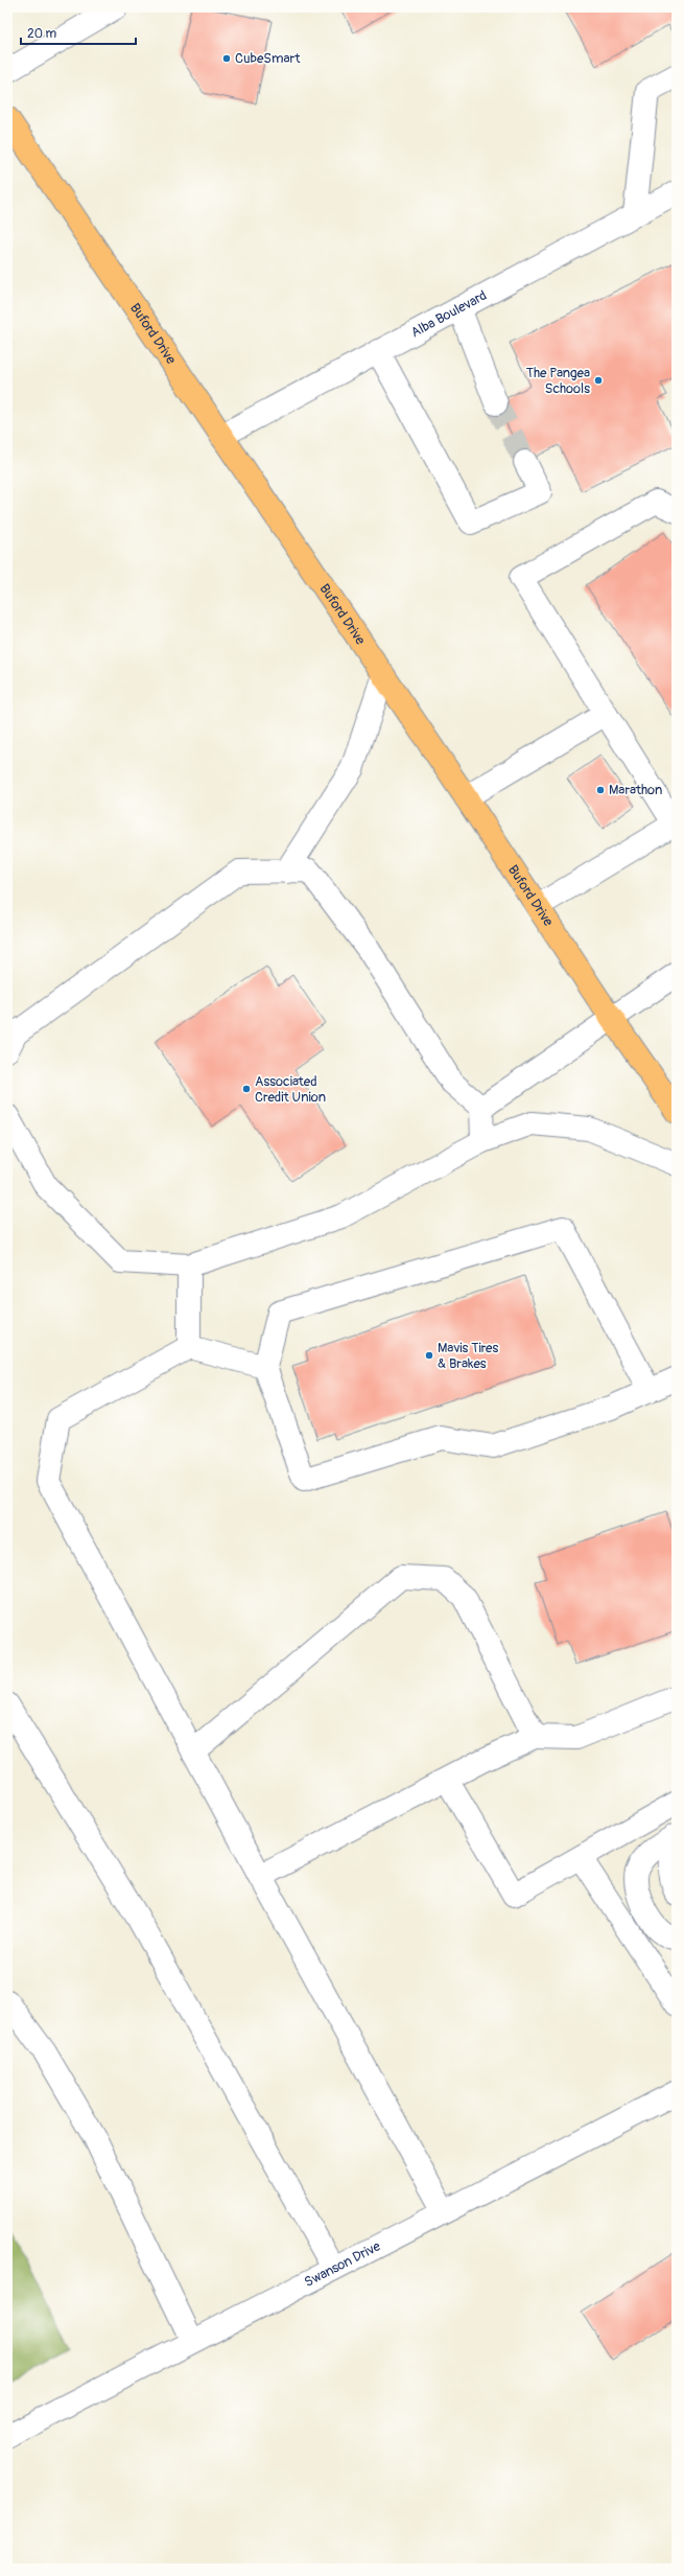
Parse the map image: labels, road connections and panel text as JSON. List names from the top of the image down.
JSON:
{
  "streets": {
    "highway": ["Buford Drive"],
    "street": ["Alba Boulevard", "Swanson Drive"]
  },
  "crossings": [
    ["Alba Boulevard", "Buford Drive"]
  ],
  "places": [
    "CubeSmart",
    "The Pangea Schools",
    "Marathon",
    "Associated Credit Union",
    "Mavis Tires & Brakes"
  ],
  "scale_bar": "20 m"
}
